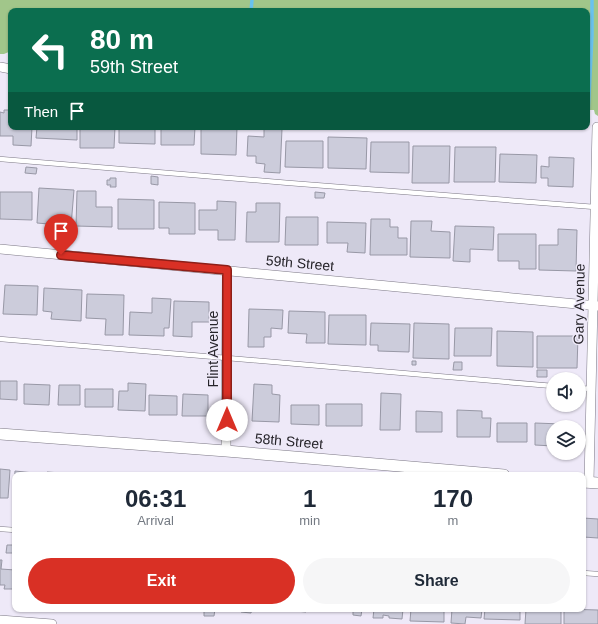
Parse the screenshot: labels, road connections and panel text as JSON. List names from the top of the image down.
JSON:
{
  "streets": {
    "street": [
      "59th Street",
      "Gary Avenue",
      "Flint Avenue",
      "58th Street"
    ]
  },
  "crossings": [
    ["59th Street", "Gary Avenue"],
    ["59th Street", "Flint Avenue"],
    ["Flint Avenue", "58th Street"]
  ],
  "page": {
    "turn": ["80 m", "59th Street"],
    "then": "Then",
    "eta": [
      "06:31",
      "Arrival",
      "1",
      "min",
      "170",
      "m"
    ],
    "buttons": ["Exit", "Share"]
  }
}
